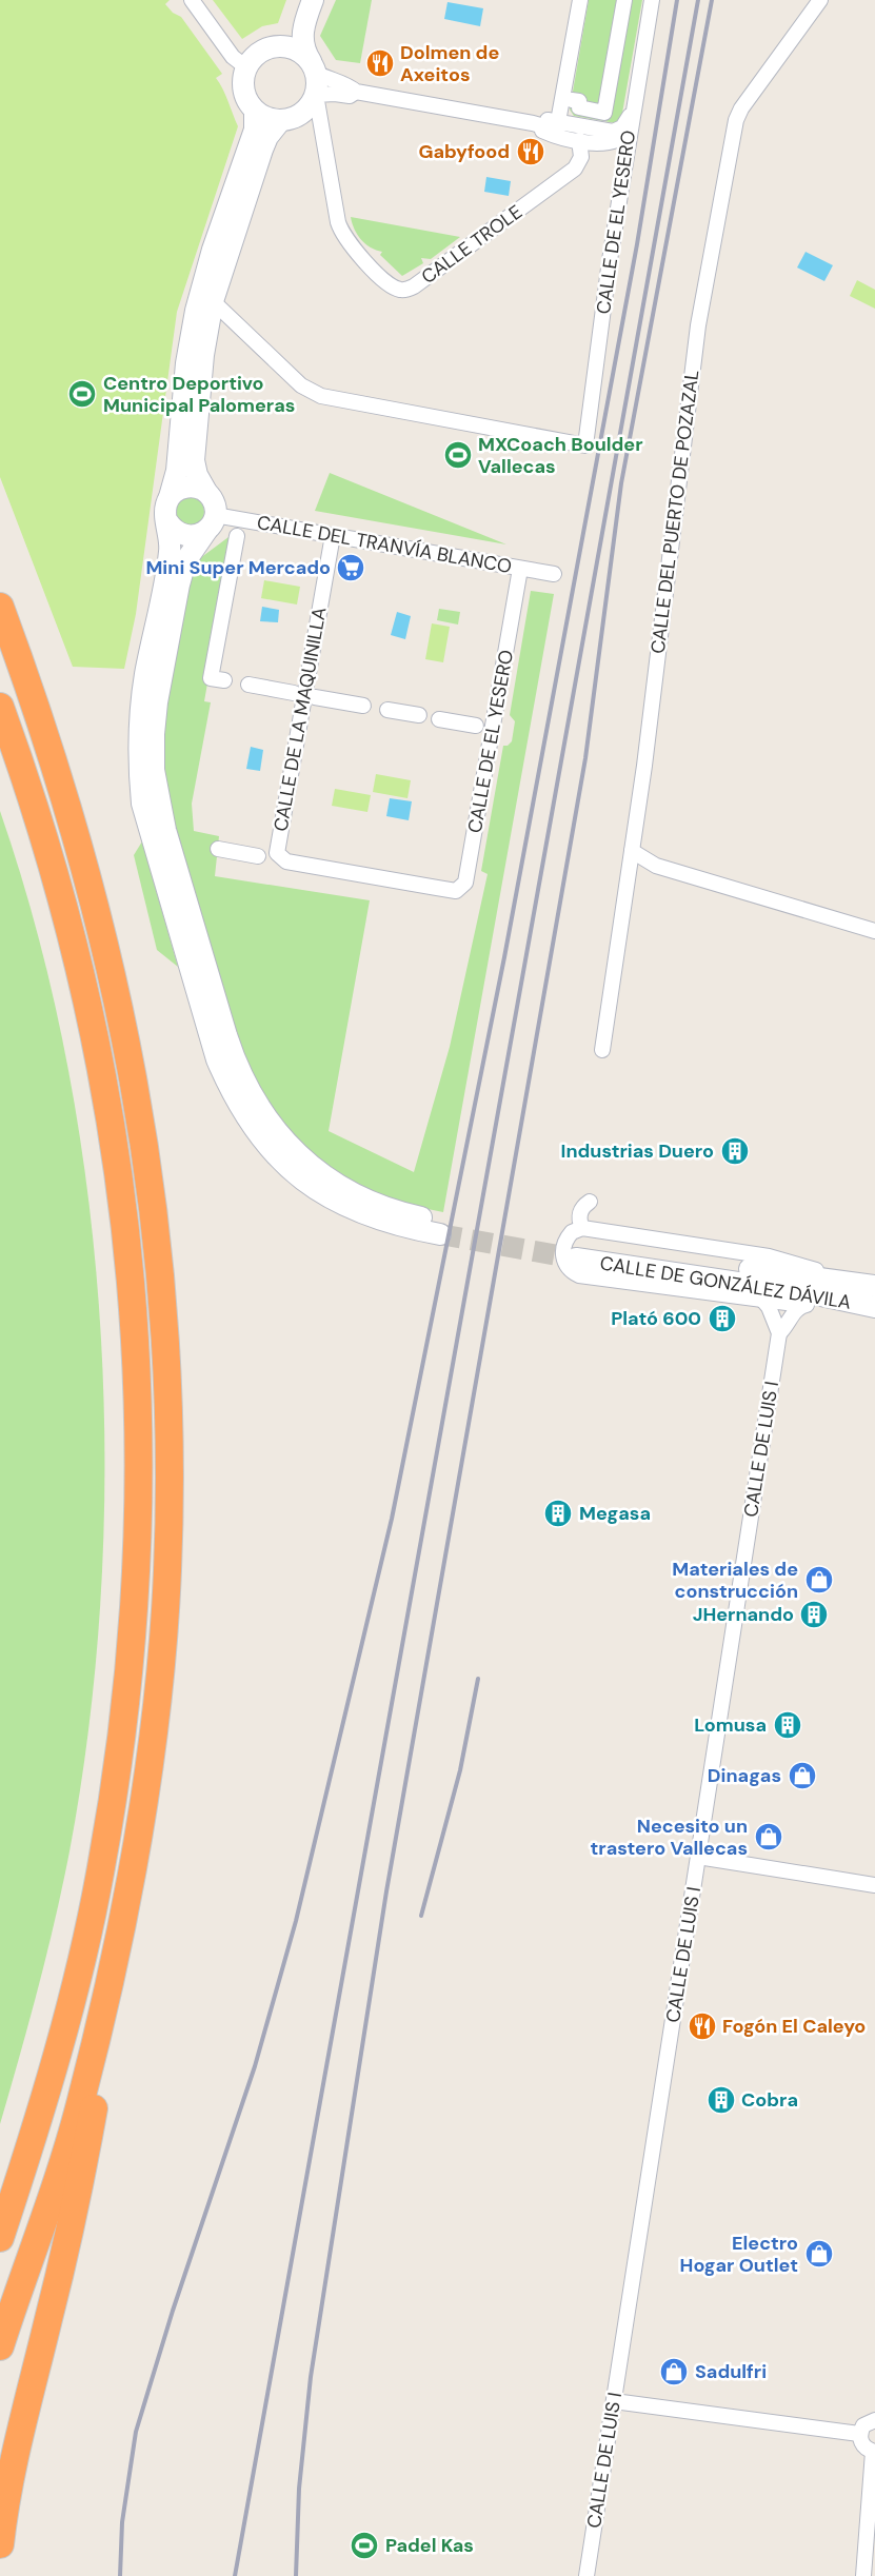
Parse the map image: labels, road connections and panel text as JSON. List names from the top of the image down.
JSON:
{
  "streets": {
    "street": [
      "CALLE DE EL YESERO",
      "CALLE TROLE",
      "CALLE DEL PUERTO DE POZAZAL",
      "CALLE DEL TRANVÍA BLANCO",
      "CALLE DE LA MAQUINILLA",
      "CALLE DE GONZÁLEZ DÁVILA",
      "CALLE DE LUIS I"
    ]
  },
  "crossings": [
    ["CALLE DE EL YESERO", "CALLE DEL TRANVÍA BLANCO"],
    ["CALLE DE EL YESERO", "CALLE DE LA MAQUINILLA"],
    ["CALLE DEL TRANVÍA BLANCO", "CALLE DE LA MAQUINILLA"],
    ["CALLE DE GONZÁLEZ DÁVILA", "CALLE DE LUIS I"]
  ],
  "places": {
    "restaurant": ["Dolmen de Axeitos", "Gabyfood", "Fogón El Caleyo"],
    "sports": ["Centro Deportivo Municipal Palomeras", "MXCoach Boulder Vallecas", "Padel Kas"],
    "supermarket": ["Mini Super Mercado"],
    "building": [
      "Industrias Duero",
      "Plató 600",
      "Megasa",
      "JHernando",
      "Lomusa",
      "Cobra"
    ],
    "shop": [
      "Materiales de construcción",
      "Dinagas",
      "Necesito un trastero Vallecas",
      "Electro Hogar Outlet",
      "Sadulfri"
    ]
  }
}
